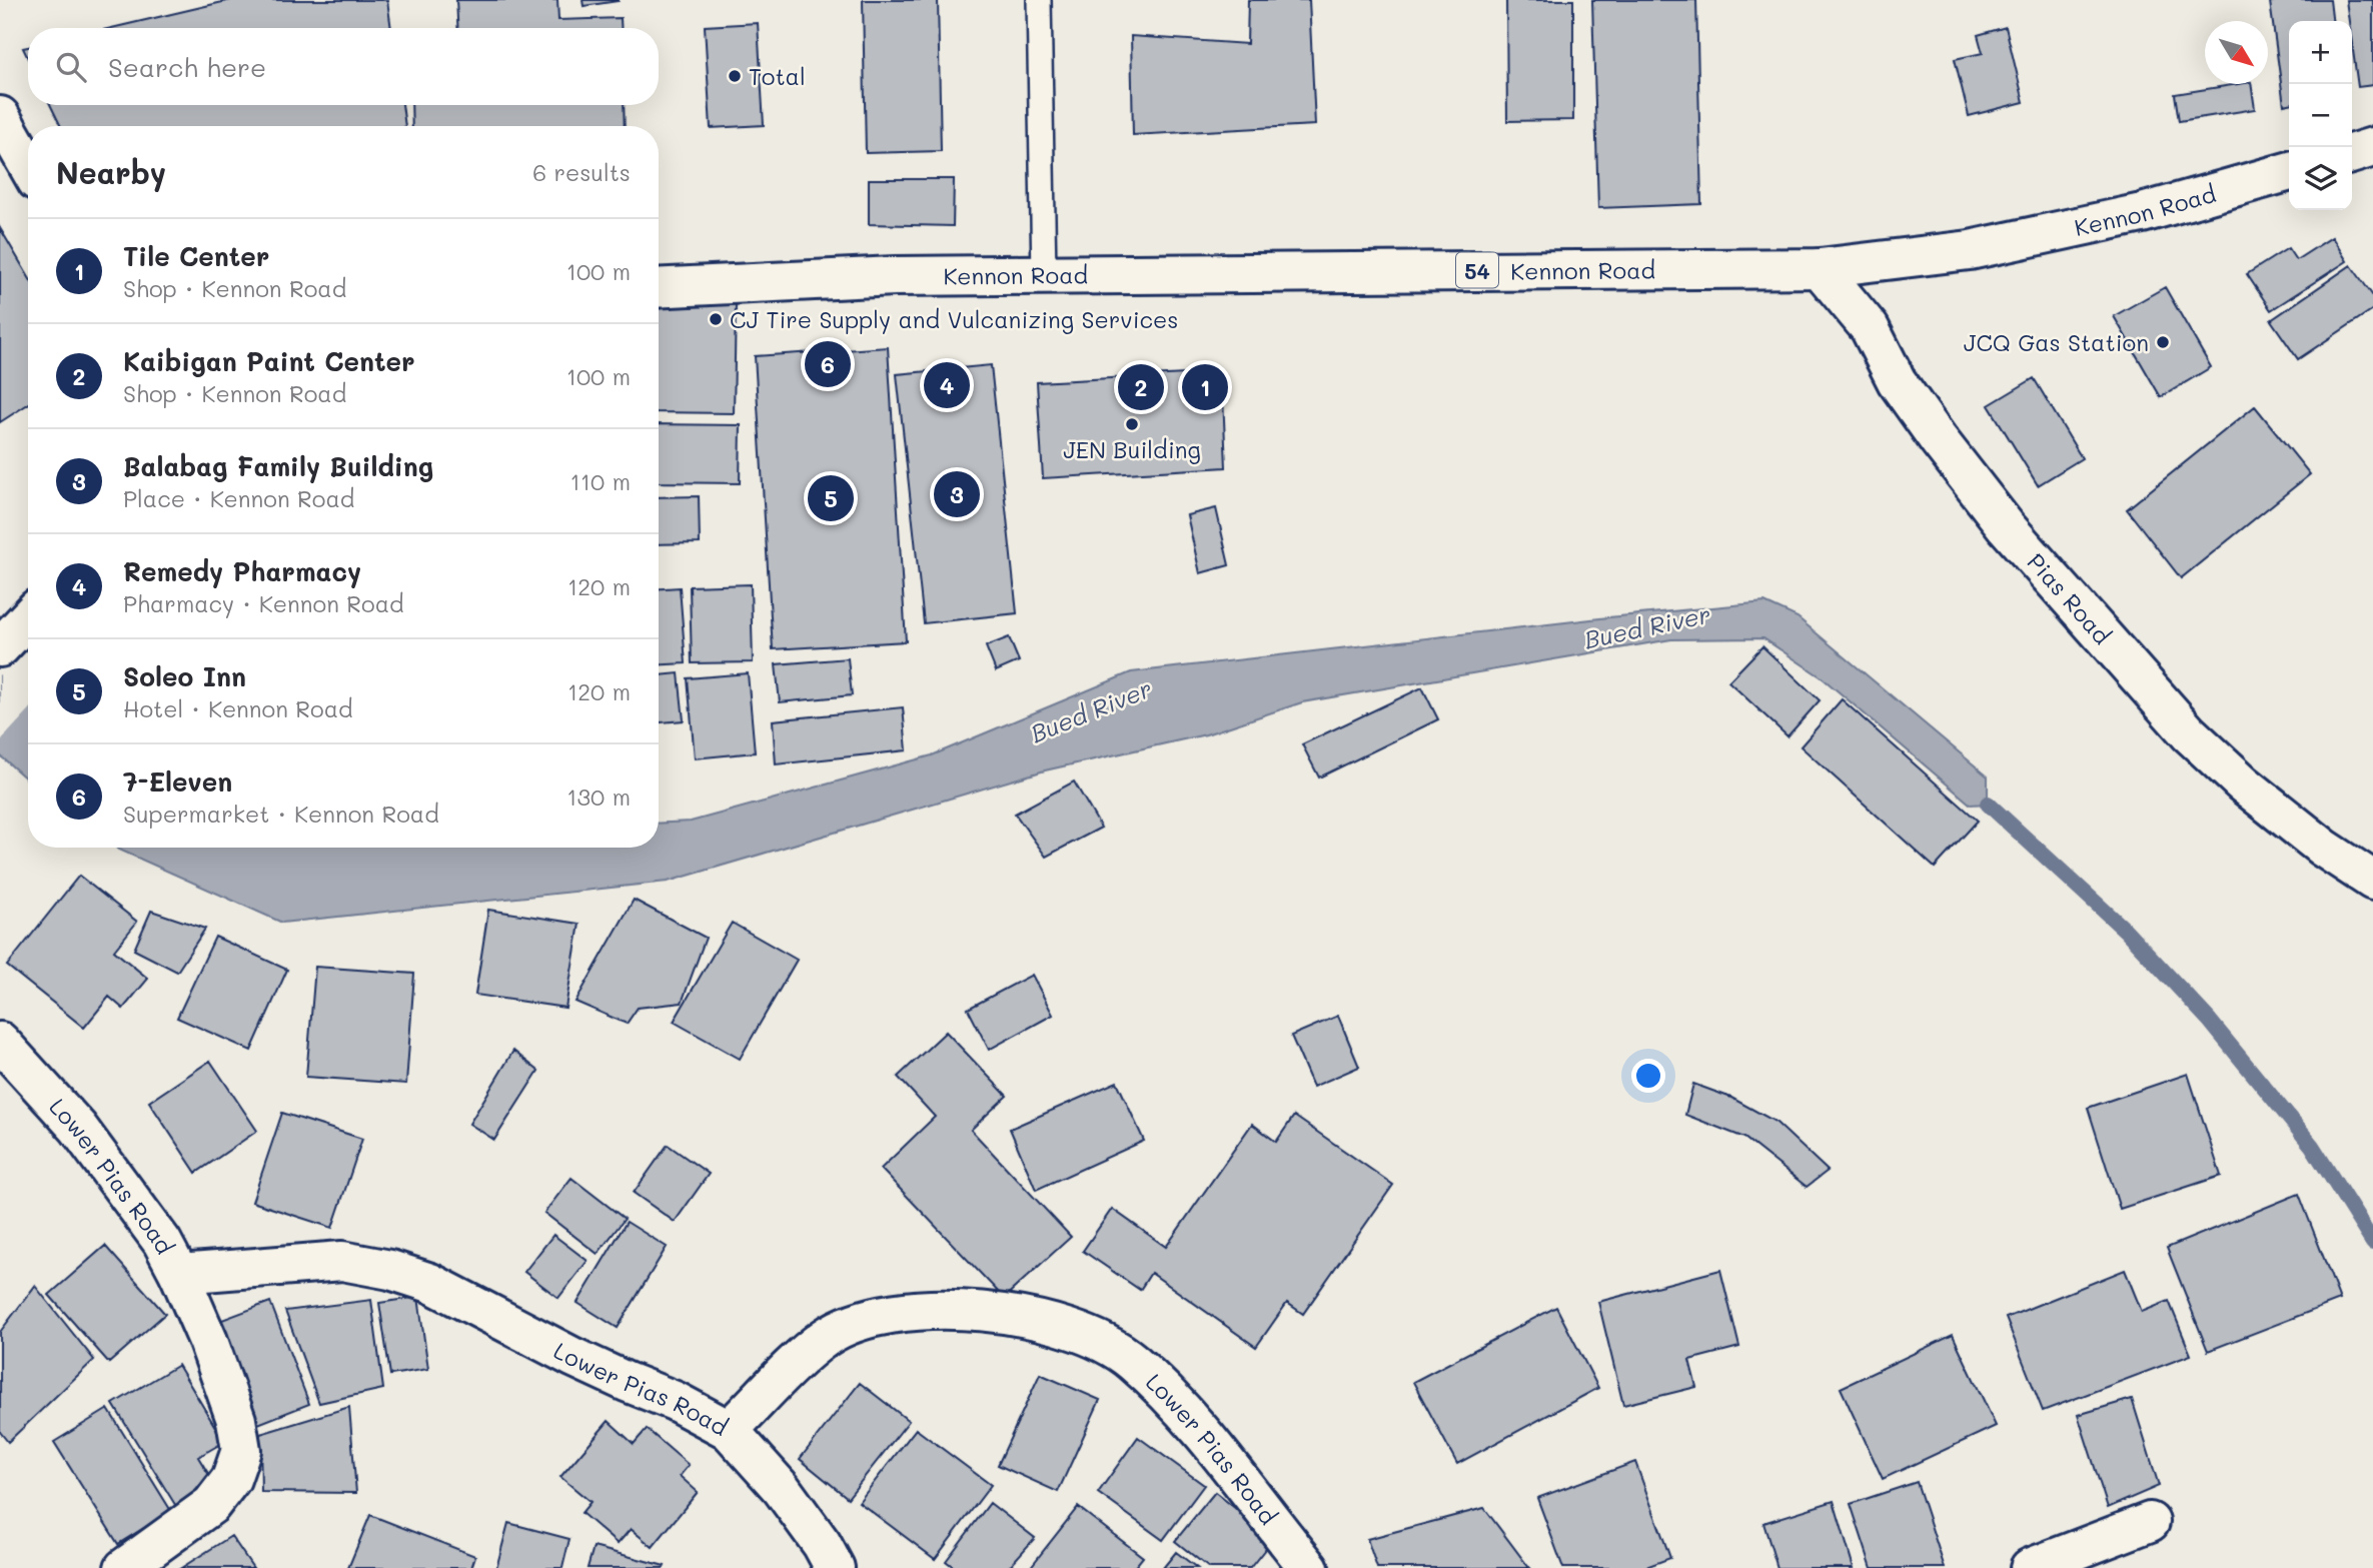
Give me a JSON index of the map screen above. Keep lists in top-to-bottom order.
{
  "streets": {
    "main road": [
      "Kennon Road",
      "54",
      "Pias Road",
      "Lower Pias Road"
    ]
  },
  "crossings": [
    ["Kennon Road", "Pias Road"]
  ],
  "water": ["Bued River"],
  "places": [
    "Total",
    "CJ Tire Supply and Vulcanizing Services",
    "JCQ Gas Station",
    "JEN Building"
  ],
  "north": "bottom right",
  "page": {
    "map_buttons": ["+", "−"],
    "search": "Search here",
    "heading": ["Nearby", "6 results"],
    "list": [
      {
        "mark": "1",
        "name": "Tile Center",
        "note": "Shop · Kennon Road",
        "value": "100 m"
      },
      {
        "mark": "2",
        "name": "Kaibigan Paint Center",
        "note": "Shop · Kennon Road",
        "value": "100 m"
      },
      {
        "mark": "3",
        "name": "Balabag Family Building",
        "note": "Place · Kennon Road",
        "value": "110 m"
      },
      {
        "mark": "4",
        "name": "Remedy Pharmacy",
        "note": "Pharmacy · Kennon Road",
        "value": "120 m"
      },
      {
        "mark": "5",
        "name": "Soleo Inn",
        "note": "Hotel · Kennon Road",
        "value": "120 m"
      },
      {
        "mark": "6",
        "name": "7-Eleven",
        "note": "Supermarket · Kennon Road",
        "value": "130 m"
      }
    ],
    "pins": [
      "6",
      "4",
      "1",
      "2",
      "3",
      "5"
    ]
  }
}
